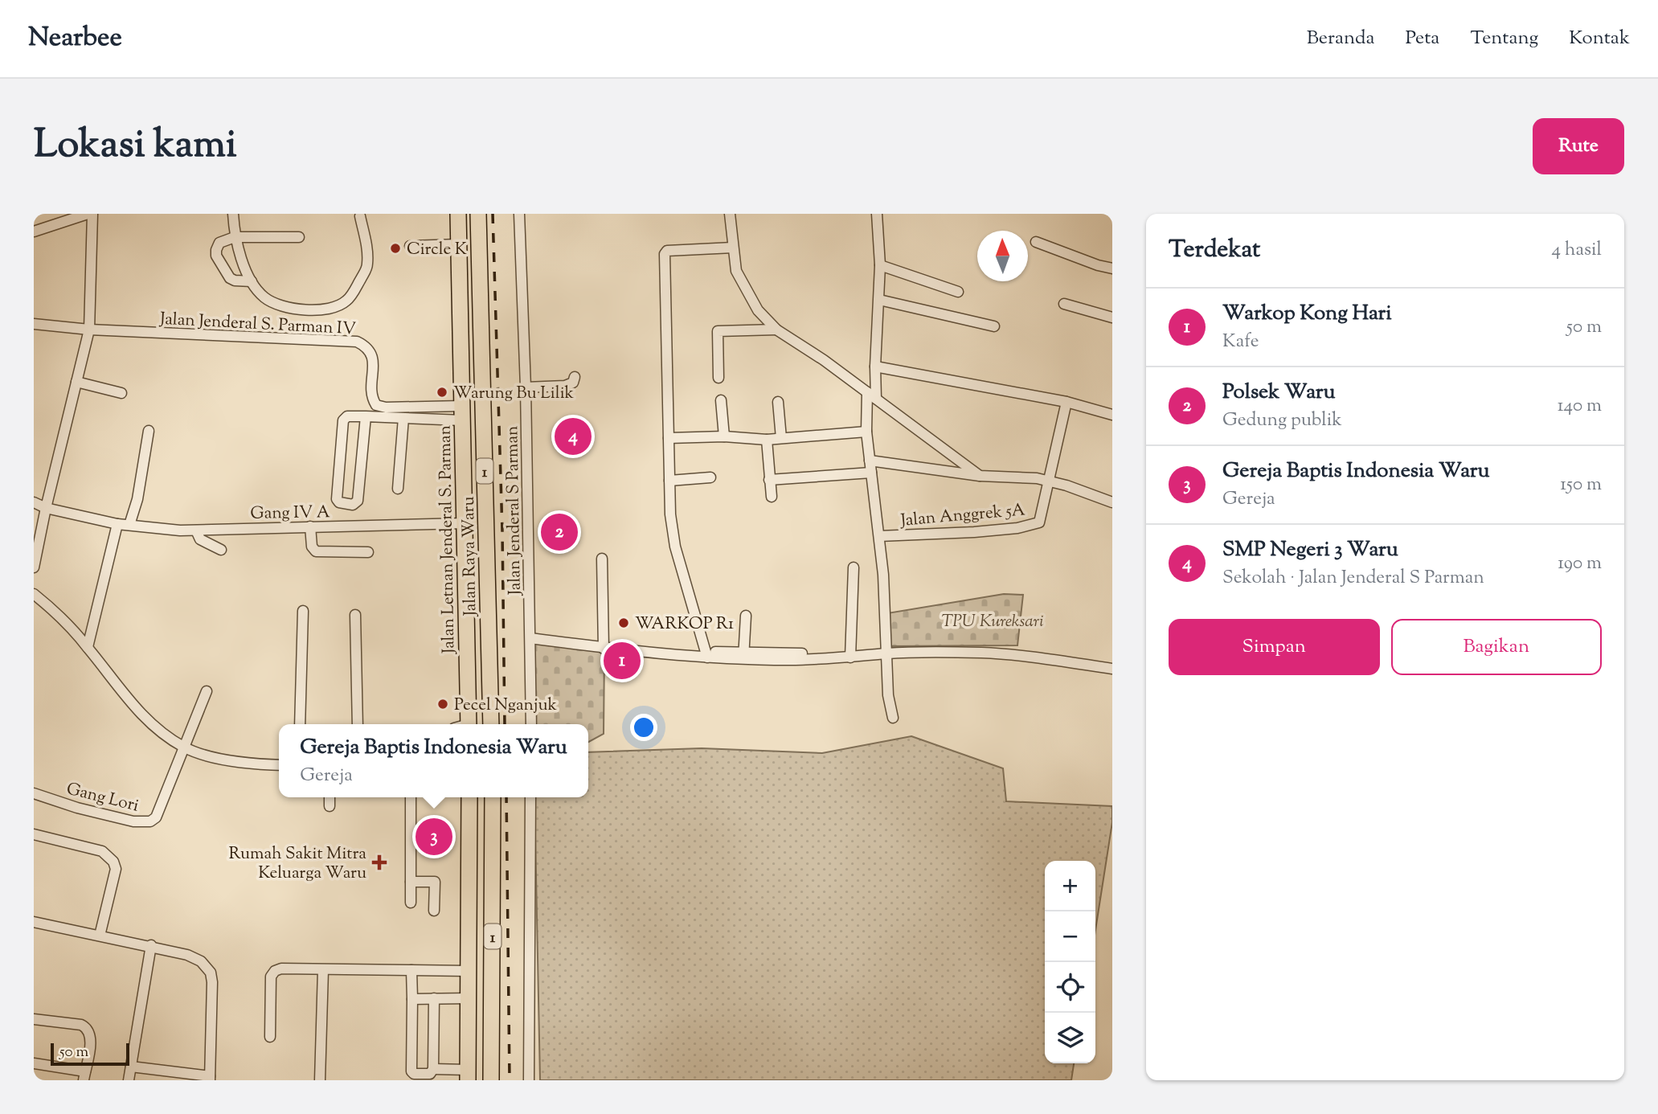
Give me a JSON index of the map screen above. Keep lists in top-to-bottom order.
{
  "streets": {
    "highway": ["1", "Jalan Letnan Jenderal S. Parman", "Jalan Raya Waru"],
    "street": [
      "Jalan Jenderal S. Parman IV",
      "Jalan Jenderal S Parman",
      "Gang IV A",
      "Jalan Anggrek 5A",
      "Gang Lori"
    ]
  },
  "crossings": [
    ["Jalan Jenderal S. Parman IV", "Jalan Letnan Jenderal S. Parman"],
    ["Gang IV A", "Jalan Letnan Jenderal S. Parman"]
  ],
  "parks": ["TPU Kureksari"],
  "places": {
    "other": [
      "Circle K",
      "Warung Bu Lilik",
      "WARKOP R1",
      "Pecel Nganjuk"
    ],
    "health": ["Rumah Sakit Mitra Keluarga Waru"]
  },
  "scale_bar": "50 m",
  "north": "top",
  "page": {
    "header": "Nearbee",
    "nav": [
      "Beranda",
      "Peta",
      "Tentang",
      "Kontak"
    ],
    "title": "Lokasi kami",
    "buttons": [
      "Rute",
      ["Simpan", "Bagikan"]
    ],
    "heading": ["Terdekat", "4 hasil"],
    "list": [
      {
        "mark": "1",
        "name": "Warkop Kong Hari",
        "note": "Kafe",
        "value": "50 m"
      },
      {
        "mark": "2",
        "name": "Polsek Waru",
        "note": "Gedung publik",
        "value": "140 m"
      },
      {
        "mark": "3",
        "name": "Gereja Baptis Indonesia Waru",
        "note": "Gereja",
        "value": "150 m"
      },
      {
        "mark": "4",
        "name": "SMP Negeri 3 Waru",
        "note": "Sekolah · Jalan Jenderal S Parman",
        "value": "190 m"
      }
    ],
    "pins": [
      "4",
      "2",
      "1",
      "3"
    ],
    "popup": ["Gereja Baptis Indonesia Waru", "Gereja"],
    "map_buttons": ["+", "−"],
    "scale": "50 m"
  }
}
